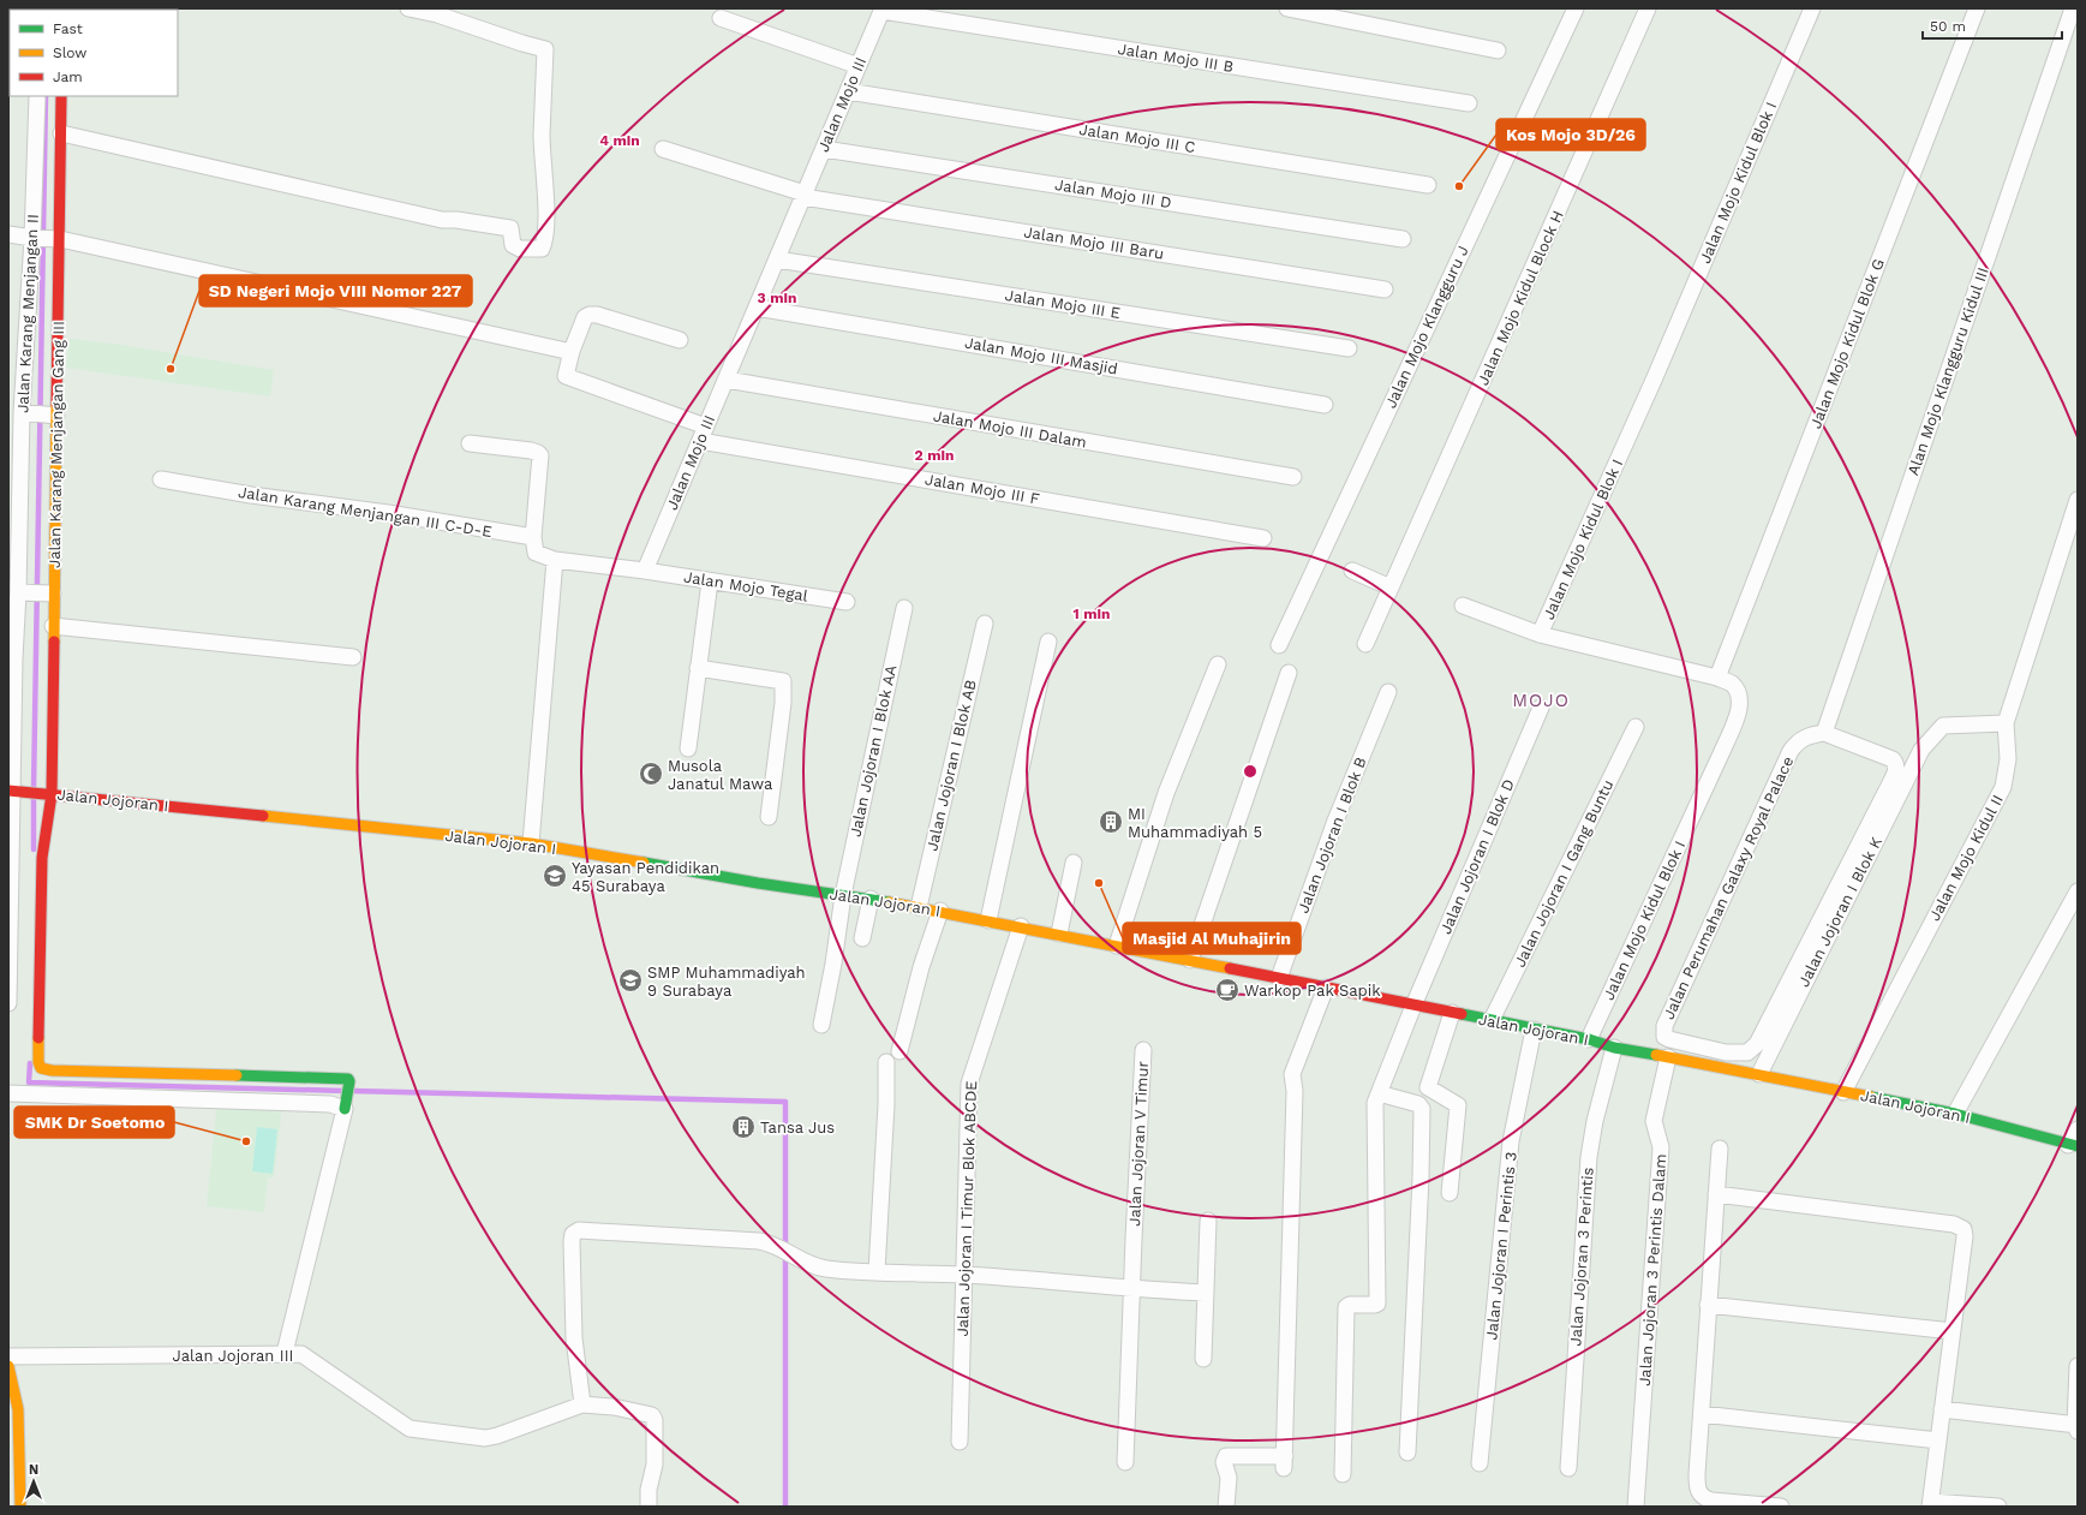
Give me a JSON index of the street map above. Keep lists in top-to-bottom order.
{
  "streets": {
    "street": [
      "Jalan Mojo III B",
      "Jalan Mojo III",
      "Jalan Mojo III C",
      "Jalan Mojo Kidul Blok I",
      "Jalan Mojo III D",
      "Jalan Mojo III Baru",
      "Jalan Mojo Kidul Block H",
      "Jalan Mojo III E",
      "Jalan Karang Menjangan II",
      "Jalan Mojo Klangguru J",
      "Jalan Mojo Kidul Blok G",
      "Jalan Mojo III Masjid",
      "Alan Mojo Klangguru Kidul III",
      "Jalan Mojo III Dalam",
      "Jalan Karang Menjangan Gang III",
      "Jalan Mojo III F",
      "Jalan Karang Menjangan III C-D-E",
      "Jalan Mojo Tegal",
      "Jalan Jojoran I Blok AA",
      "Jalan Jojoran I Blok AB",
      "Jalan Jojoran I",
      "Jalan Jojoran I Blok B",
      "Jalan Jojoran I Blok D",
      "Jalan Mojo Kidul II",
      "Jalan Jojoran I Gang Buntu",
      "Jalan Perumahan Galaxy Royal Palace",
      "Jalan Jojoran I Blok K",
      "Jalan Jojoran V Timur",
      "Jalan Jojoran I Timur Blok ABCDE",
      "Jalan Jojoran I Perintis 3",
      "Jalan Jojoran 3 Perintis",
      "Jalan Jojoran 3 Perintis Dalam",
      "Jalan Jojoran III"
    ]
  },
  "crossings": [
    ["Jalan Mojo III B", "Jalan Mojo III"],
    ["Jalan Mojo III", "Jalan Mojo III C"],
    ["Jalan Mojo III", "Jalan Mojo III D"],
    ["Jalan Mojo III", "Jalan Mojo III Baru"],
    ["Jalan Mojo III", "Jalan Mojo III E"],
    ["Jalan Mojo III", "Jalan Mojo III Masjid"],
    ["Jalan Mojo III", "Jalan Mojo III Dalam"],
    ["Jalan Mojo III", "Jalan Mojo III F"],
    ["Jalan Mojo III", "Jalan Mojo Tegal"],
    ["Jalan Mojo Kidul Blok I", "Jalan Mojo Kidul Blok G"],
    ["Jalan Mojo Kidul Blok I", "Jalan Jojoran I"],
    ["Jalan Karang Menjangan II", "Jalan Jojoran I"],
    ["Alan Mojo Klangguru Kidul III", "Jalan Perumahan Galaxy Royal Palace"],
    ["Jalan Karang Menjangan Gang III", "Jalan Jojoran I"],
    ["Jalan Jojoran I Blok AA", "Jalan Jojoran I"],
    ["Jalan Jojoran I Blok AB", "Jalan Jojoran I"],
    ["Jalan Jojoran I", "Jalan Jojoran I Blok B"],
    ["Jalan Jojoran I", "Jalan Jojoran I Blok D"],
    ["Jalan Jojoran I", "Jalan Mojo Kidul II"],
    ["Jalan Jojoran I", "Jalan Jojoran I Gang Buntu"],
    ["Jalan Jojoran I", "Jalan Jojoran I Blok K"],
    ["Jalan Jojoran I", "Jalan Jojoran I Timur Blok ABCDE"],
    ["Jalan Jojoran I", "Jalan Jojoran I Perintis 3"],
    ["Jalan Jojoran I", "Jalan Jojoran 3 Perintis"],
    ["Jalan Jojoran I", "Jalan Jojoran 3 Perintis Dalam"],
    ["Jalan Mojo Kidul II", "Jalan Jojoran I Blok K"]
  ],
  "districts": ["MOJO"],
  "places": {
    "other": [
      "Kos Mojo 3D/26",
      "SD Negeri Mojo VIII Nomor 227",
      "Masjid Al Muhajirin",
      "SMK Dr Soetomo"
    ],
    "mosque": ["Musola Janatul Mawa"],
    "building": ["MI Muhammadiyah 5", "Tansa Jus"],
    "school or university": ["Yayasan Pendidikan 45 Surabaya", "SMP Muhammadiyah 9 Surabaya"],
    "cafe": ["Warkop Pak Sapik"]
  },
  "legend": ["Fast", "Slow", "Jam"],
  "scale_bar": "50 m",
  "north": "top",
  "rings": [
    "4 min",
    "3 min",
    "2 min",
    "1 min"
  ]
}
